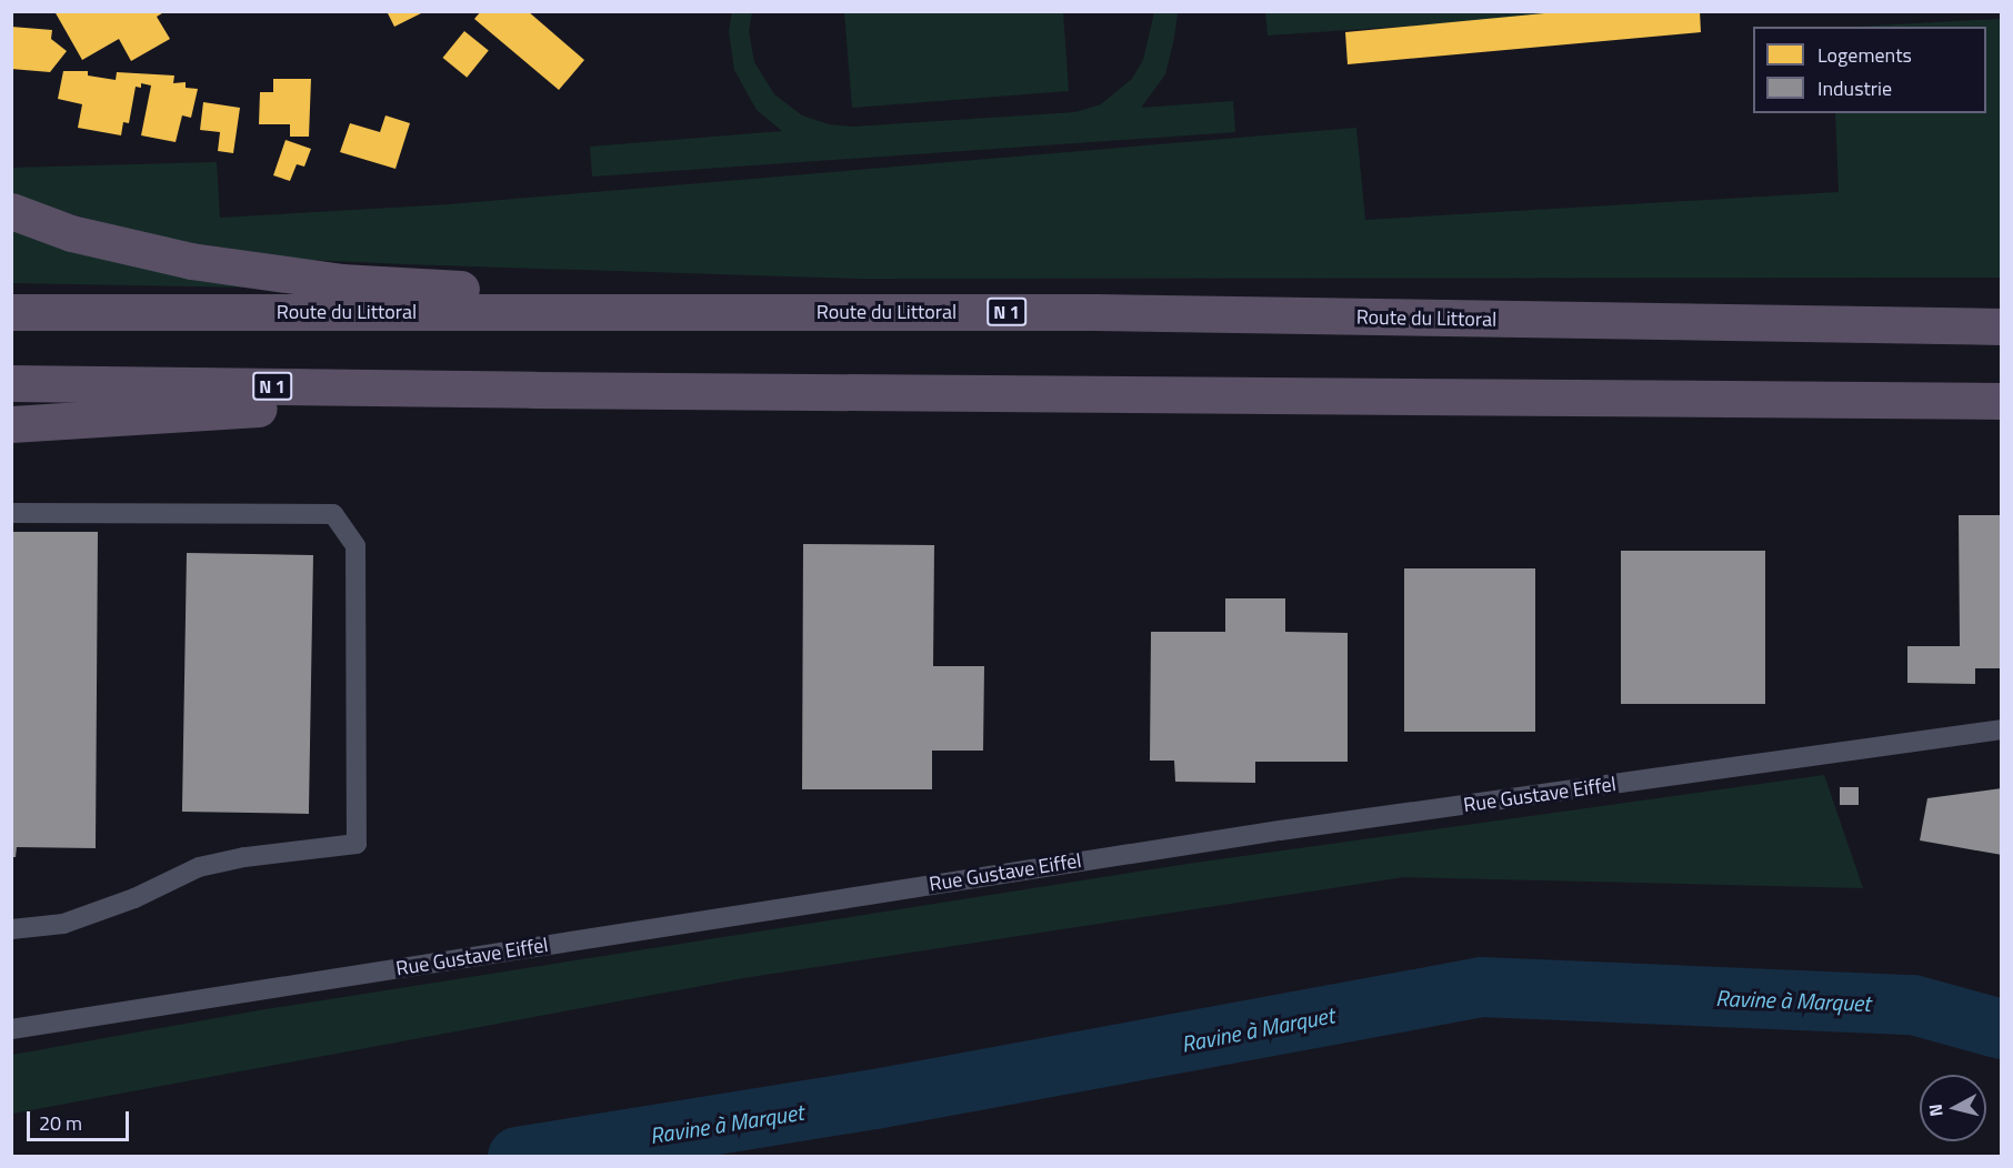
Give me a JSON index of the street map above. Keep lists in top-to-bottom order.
{
  "streets": {
    "highway": ["Route du Littoral", "N 1"],
    "lane": ["Rue Gustave Eiffel"]
  },
  "water": ["Ravine à Marquet"],
  "legend": ["Logements", "Industrie"],
  "scale_bar": "20 m",
  "north": "left"
}
